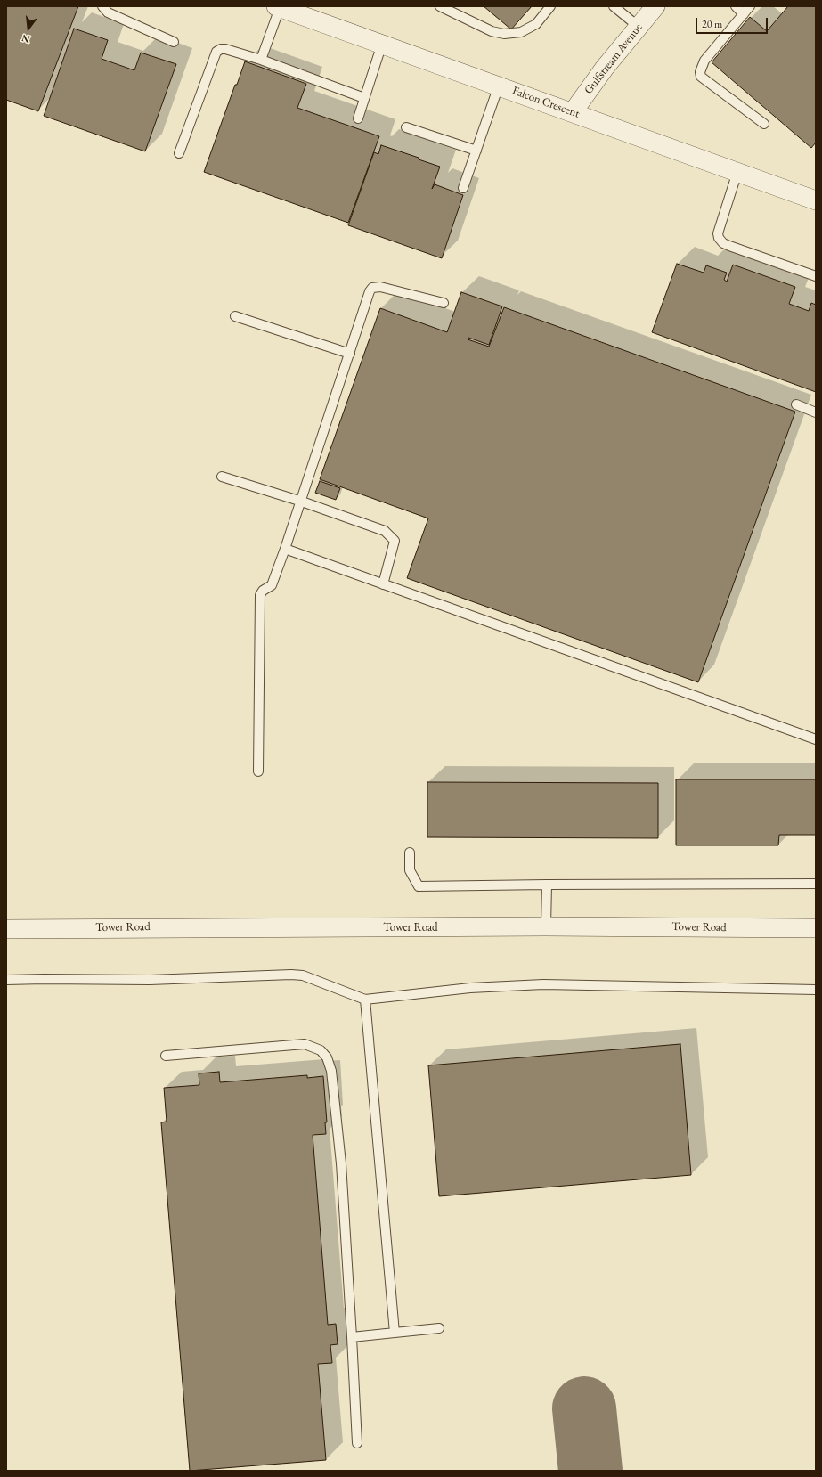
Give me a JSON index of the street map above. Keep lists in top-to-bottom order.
{
  "streets": {
    "street": ["Gulfstream Avenue", "Falcon Crescent", "Tower Road"]
  },
  "crossings": [
    ["Gulfstream Avenue", "Falcon Crescent"]
  ],
  "scale_bar": "20 m",
  "north": "bottom"
}
